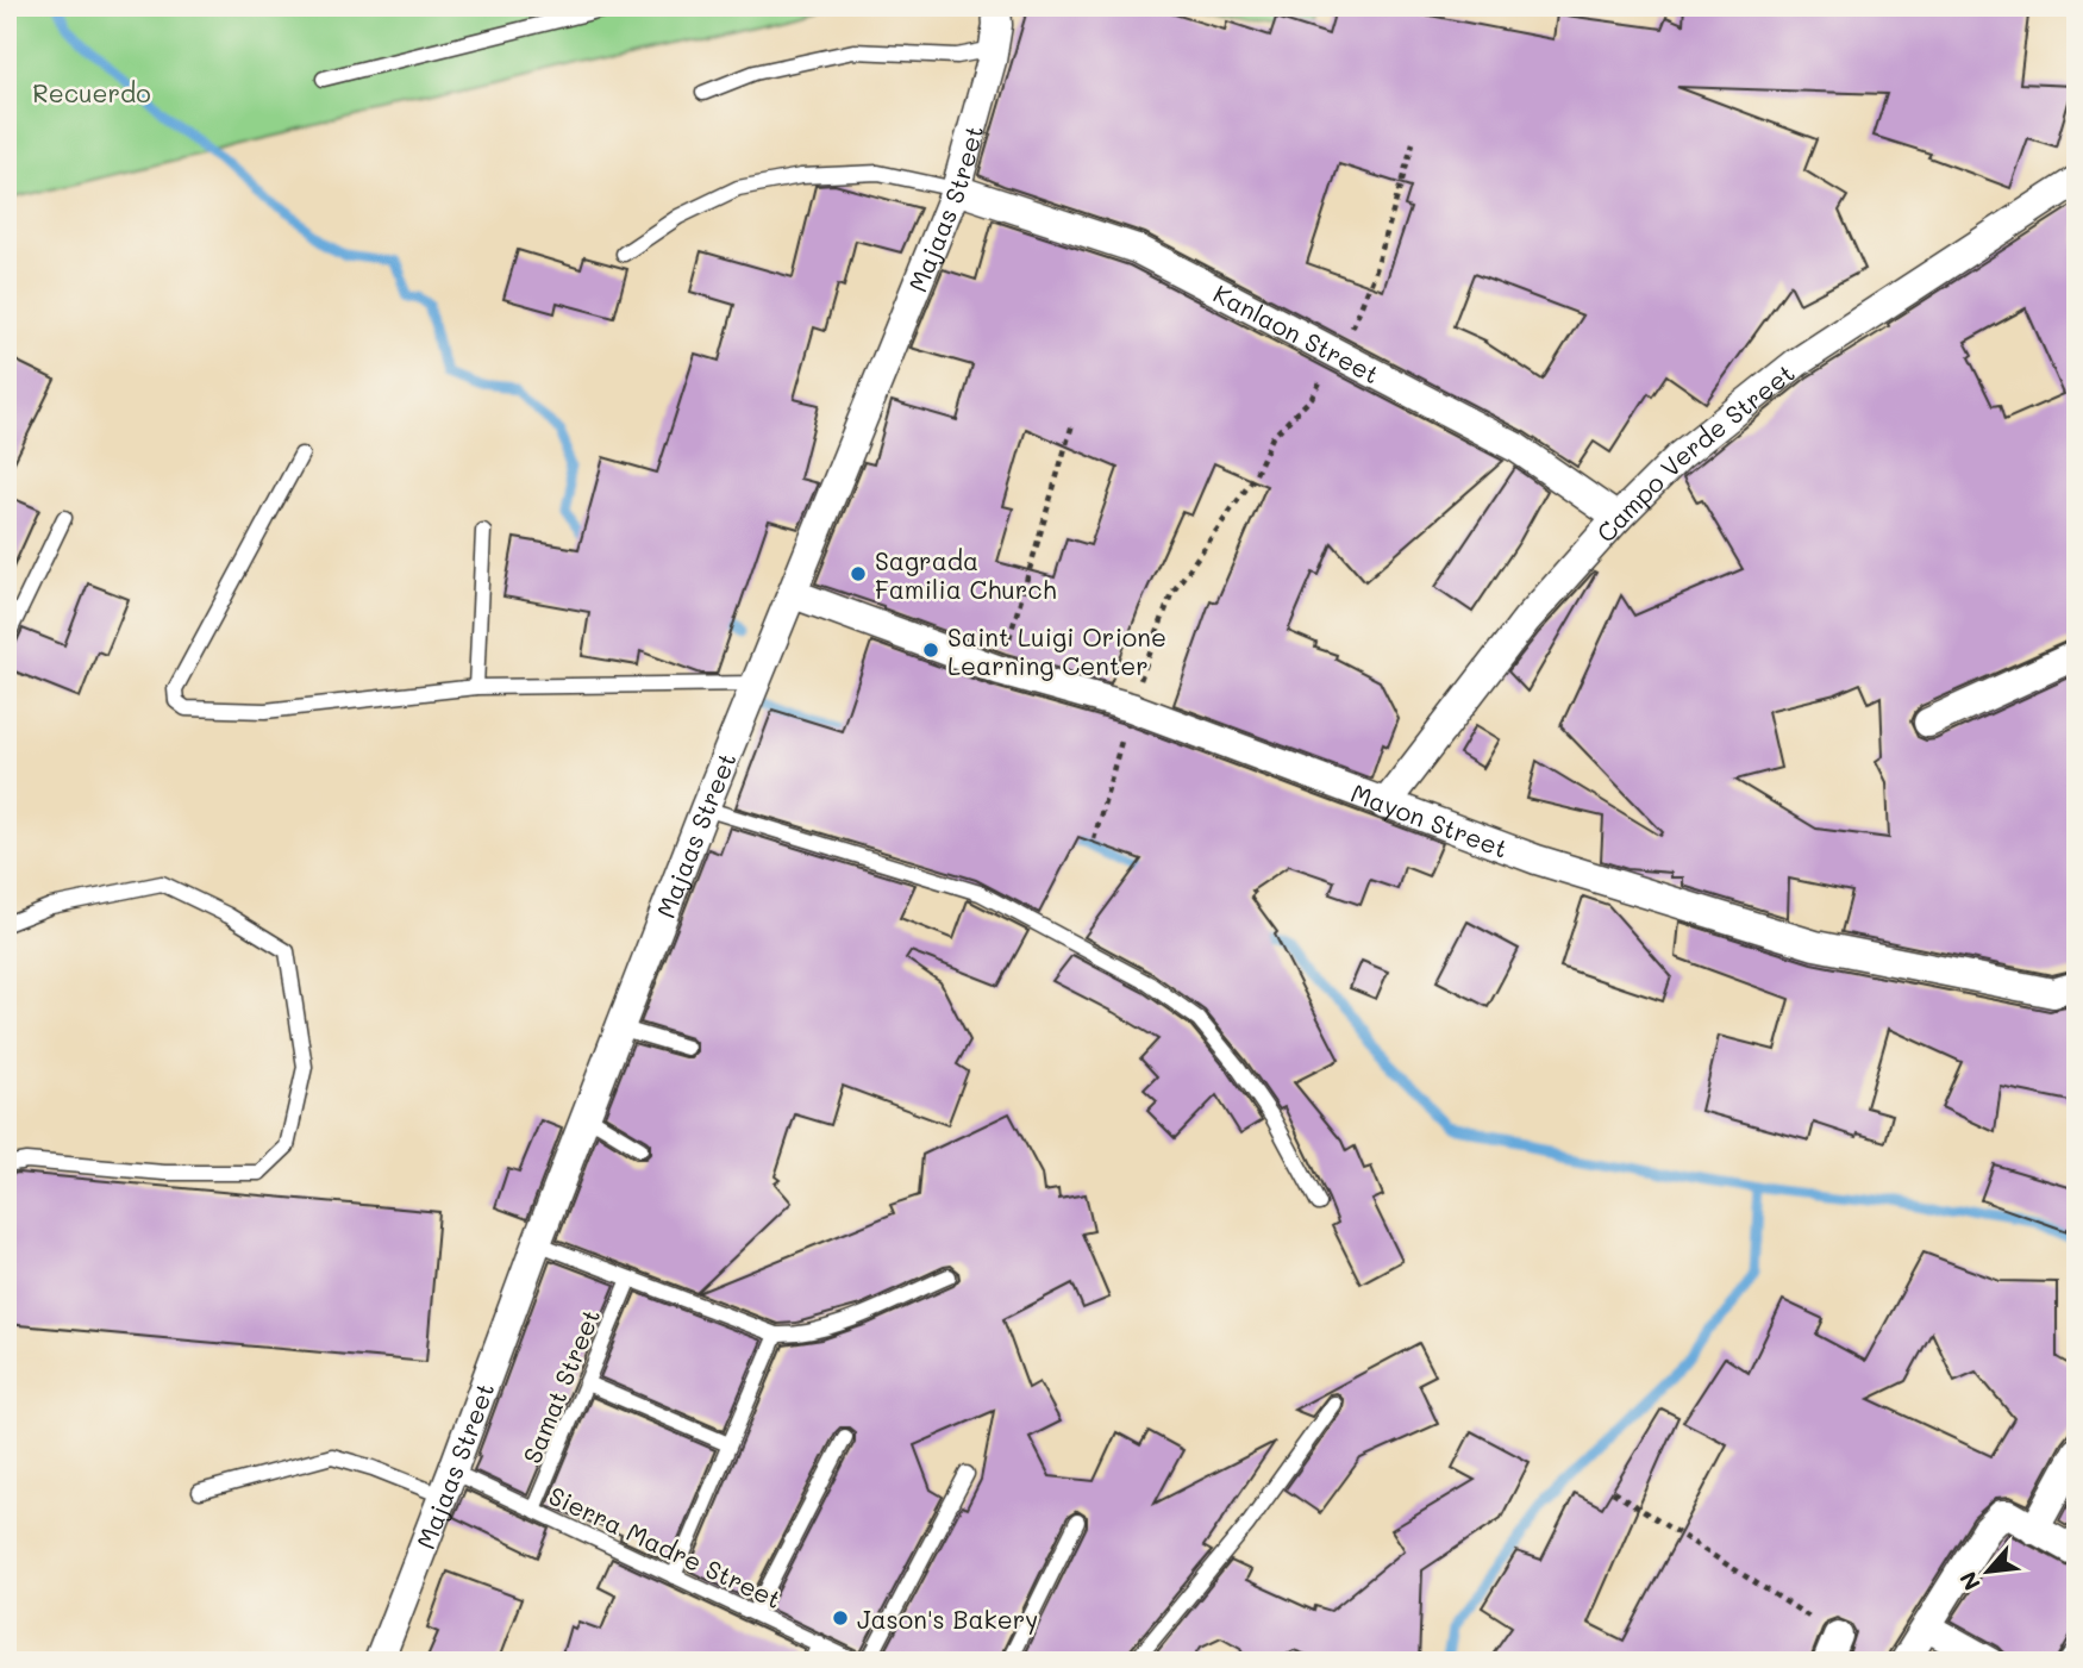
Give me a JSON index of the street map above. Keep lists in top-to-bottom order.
{
  "streets": {
    "street": [
      "Majaas Street",
      "Kanlaon Street",
      "Campo Verde Street",
      "Mayon Street"
    ],
    "lane": ["Samat Street", "Sierra Madre Street"]
  },
  "crossings": [
    ["Majaas Street", "Kanlaon Street"],
    ["Majaas Street", "Mayon Street"],
    ["Majaas Street", "Sierra Madre Street"],
    ["Kanlaon Street", "Campo Verde Street"],
    ["Campo Verde Street", "Mayon Street"],
    ["Samat Street", "Sierra Madre Street"]
  ],
  "parks": ["Recuerdo"],
  "places": ["Sagrada Familia Church", "Saint Luigi Orione Learning Center", "Jason's Bakery"],
  "north": "bottom left"
}
